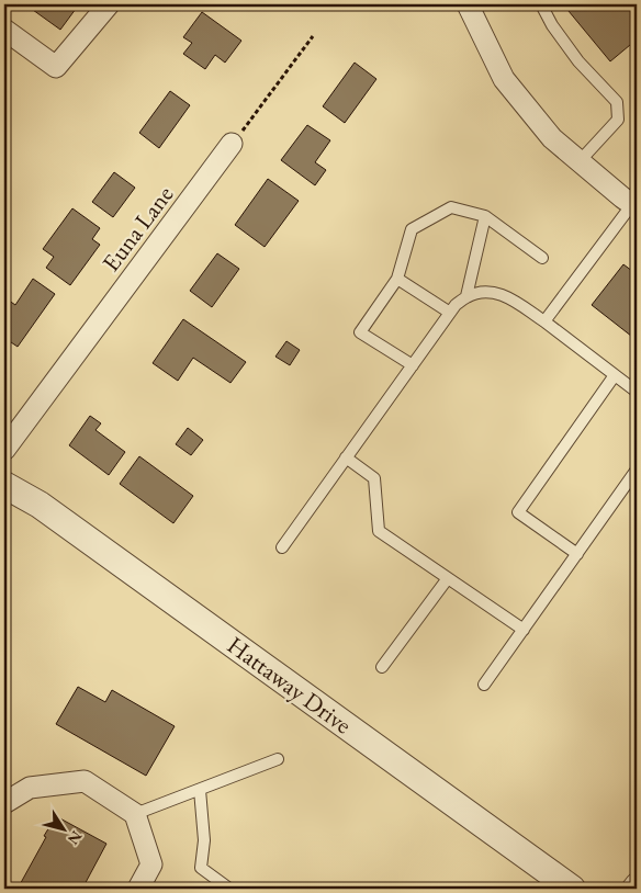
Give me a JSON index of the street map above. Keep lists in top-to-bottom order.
{
  "streets": {
    "street": ["Euna Lane", "Hattaway Drive"]
  },
  "north": "bottom right"
}
